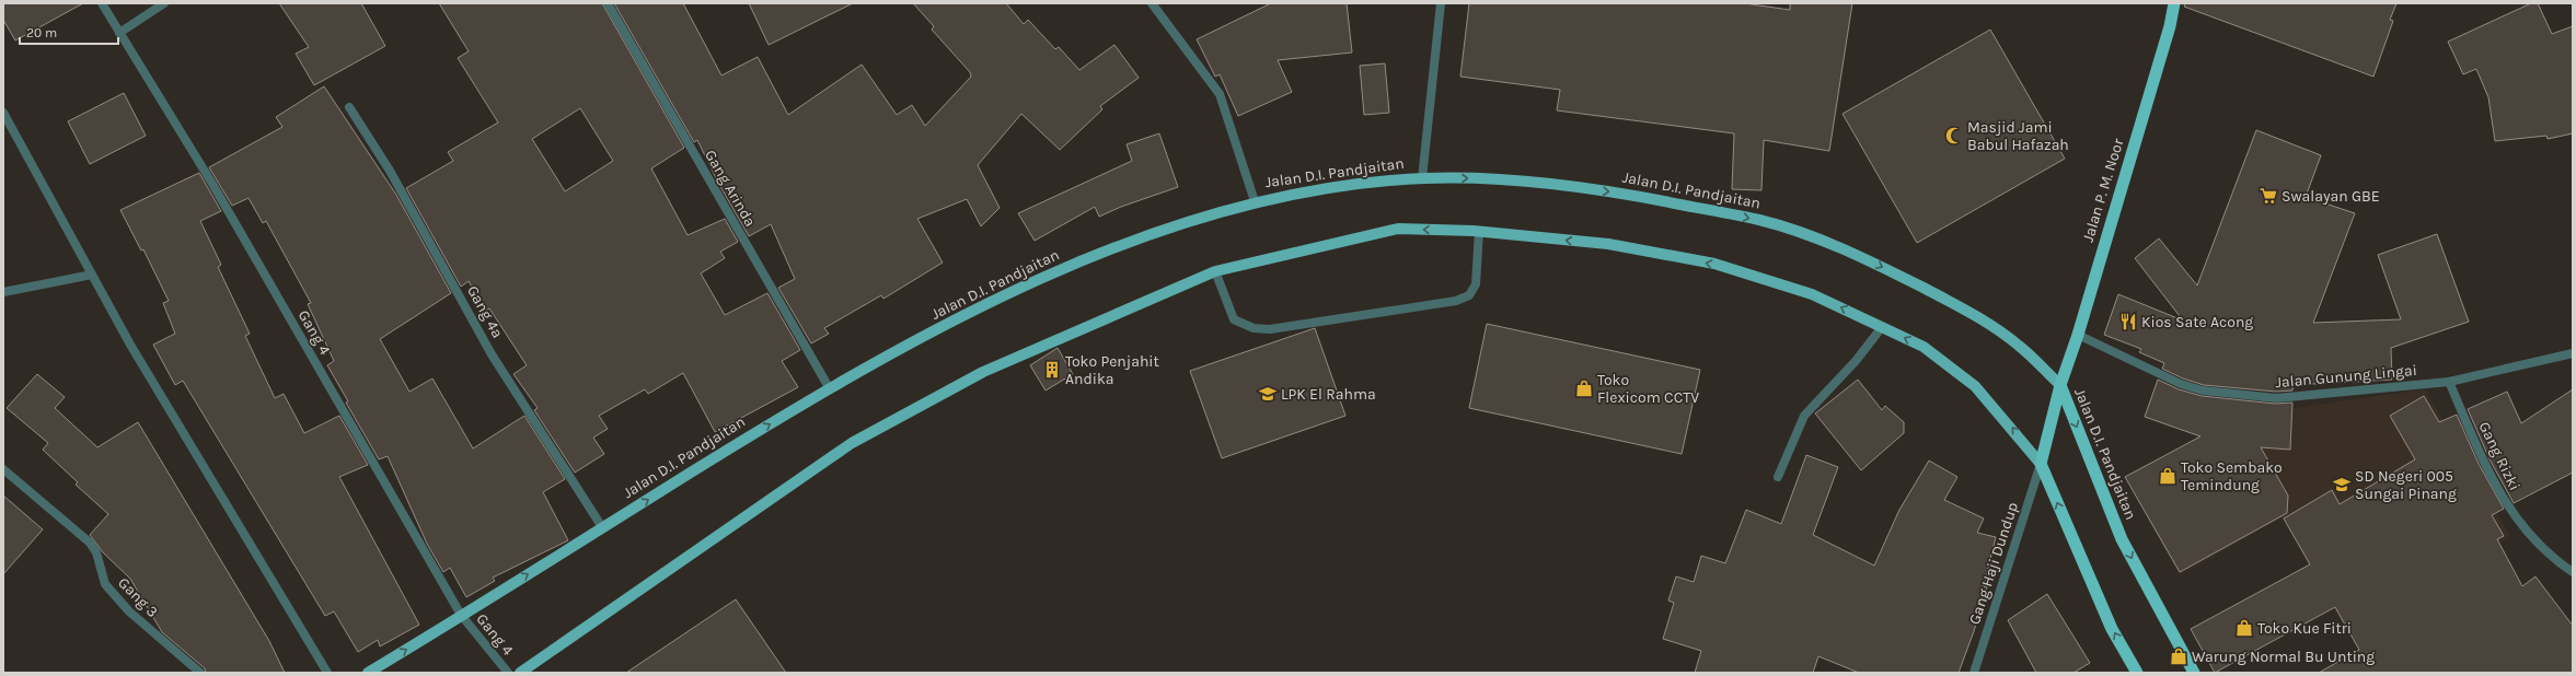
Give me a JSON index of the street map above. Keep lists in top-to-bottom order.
{
  "streets": {
    "highway": ["Jalan D.I. Pandjaitan", "Jalan P. M. Noor"],
    "street": [
      "Gang Arinda",
      "Gang 4a",
      "Gang 4",
      "Jalan Gunung Lingai",
      "Gang Rizki",
      "Gang Haji Dundup",
      "Gang 3"
    ]
  },
  "crossings": [
    ["Jalan D.I. Pandjaitan", "Gang Arinda"],
    ["Jalan D.I. Pandjaitan", "Jalan P. M. Noor"],
    ["Jalan D.I. Pandjaitan", "Gang 4a"],
    ["Jalan D.I. Pandjaitan", "Gang 4"],
    ["Jalan P. M. Noor", "Jalan Gunung Lingai"],
    ["Jalan P. M. Noor", "Gang Haji Dundup"],
    ["Jalan Gunung Lingai", "Gang Rizki"]
  ],
  "places": {
    "mosque": ["Masjid Jami Babul Hafazah"],
    "supermarket": ["Swalayan GBE"],
    "restaurant": ["Kios Sate Acong"],
    "building": ["Toko Penjahit Andika"],
    "shop": [
      "Toko Flexicom CCTV",
      "Toko Sembako Temindung",
      "Toko Kue Fitri",
      "Warung Normal Bu Unting"
    ],
    "school or university": ["LPK El Rahma", "SD Negeri 005 Sungai Pinang"]
  },
  "scale_bar": "20 m"
}
